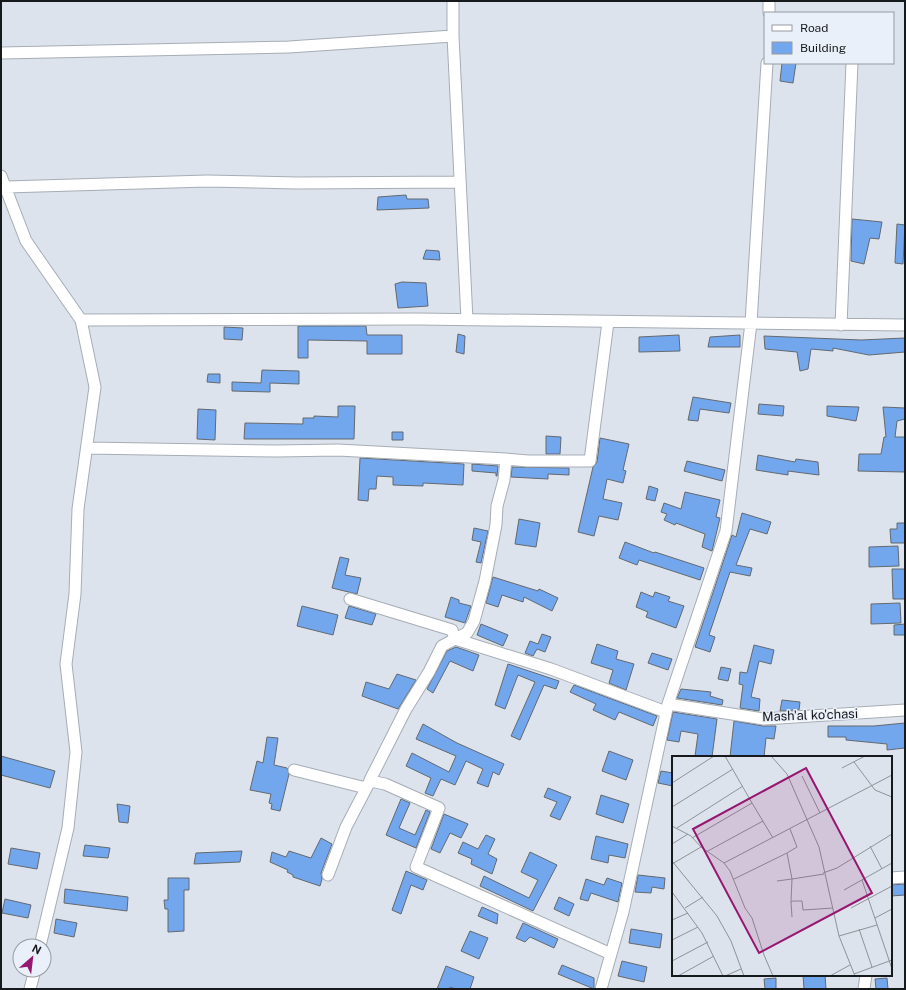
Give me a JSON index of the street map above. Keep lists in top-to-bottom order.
{
  "streets": {
    "street": ["Mash'al ko'chasi"]
  },
  "legend": ["Road", "Building"],
  "north": "top right"
}
